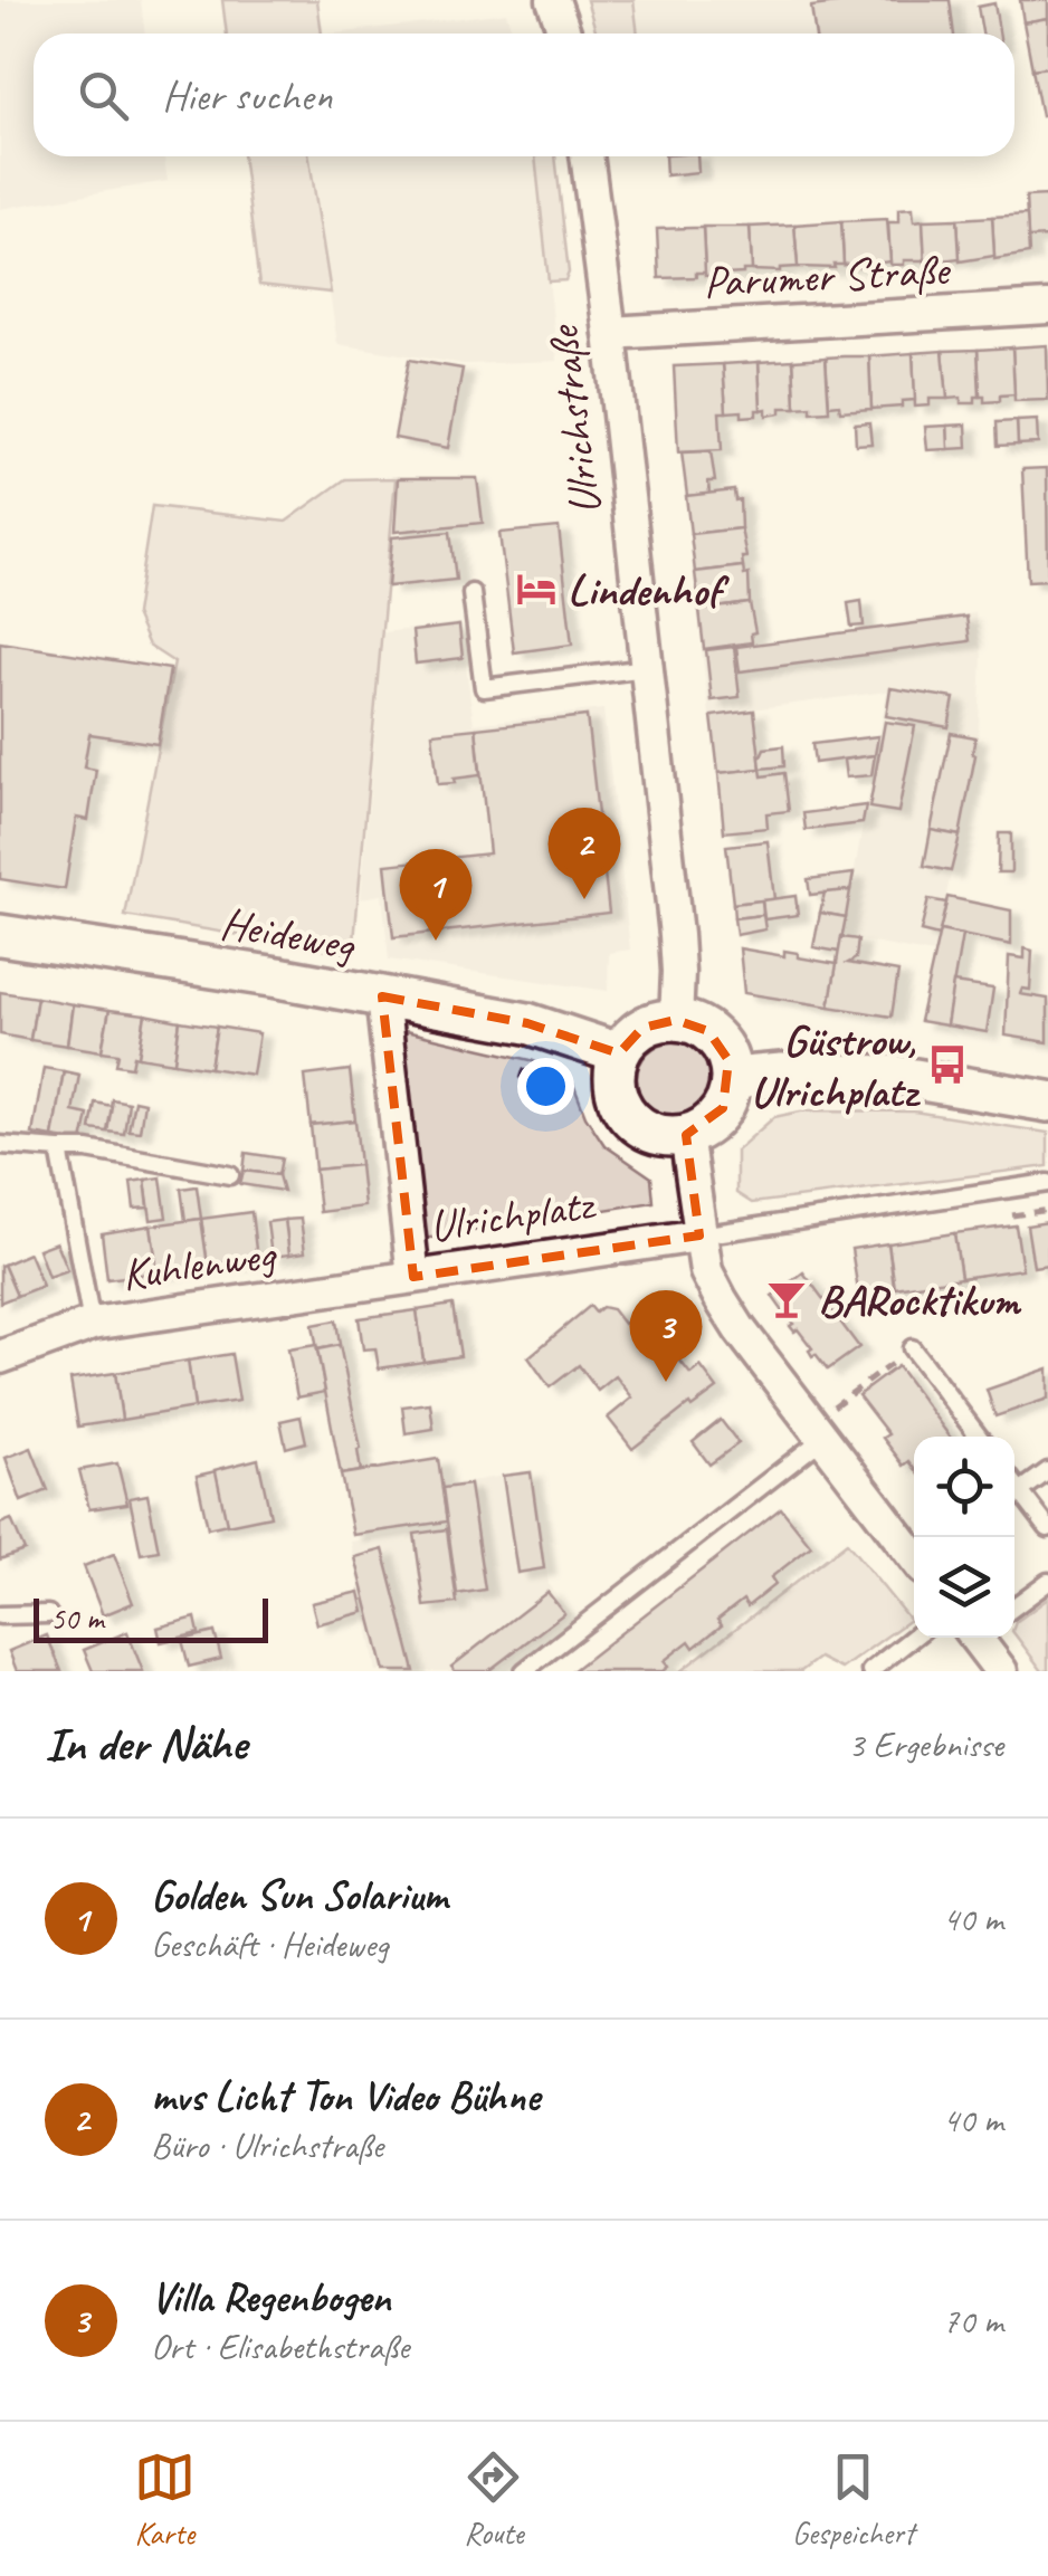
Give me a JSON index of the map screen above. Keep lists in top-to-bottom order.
{
  "streets": {
    "street": [
      "Parumer Straße",
      "Ulrichstraße",
      "Heideweg",
      "Ulrichplatz",
      "Kuhlenweg"
    ]
  },
  "crossings": [
    ["Parumer Straße", "Ulrichstraße"],
    ["Ulrichstraße", "Heideweg"],
    ["Heideweg", "Ulrichplatz"],
    ["Ulrichplatz", "Kuhlenweg"]
  ],
  "places": {
    "hotel": ["Lindenhof"],
    "bus stop": ["Güstrow, Ulrichplatz"],
    "bar": ["BARocktikum"]
  },
  "scale_bar": "50 m",
  "page": {
    "search": "Hier suchen",
    "pins": ["2", "1", "3"],
    "scale": "50 m",
    "heading": ["In der Nähe", "3 Ergebnisse"],
    "list": [
      {
        "mark": "1",
        "name": "Golden Sun Solarium",
        "note": "Geschäft · Heideweg",
        "value": "40 m"
      },
      {
        "mark": "2",
        "name": "mvs Licht Ton Video Bühne",
        "note": "Büro · Ulrichstraße",
        "value": "40 m"
      },
      {
        "mark": "3",
        "name": "Villa Regenbogen",
        "note": "Ort · Elisabethstraße",
        "value": "70 m"
      }
    ],
    "nav": ["Karte", "Route", "Gespeichert"]
  }
}
